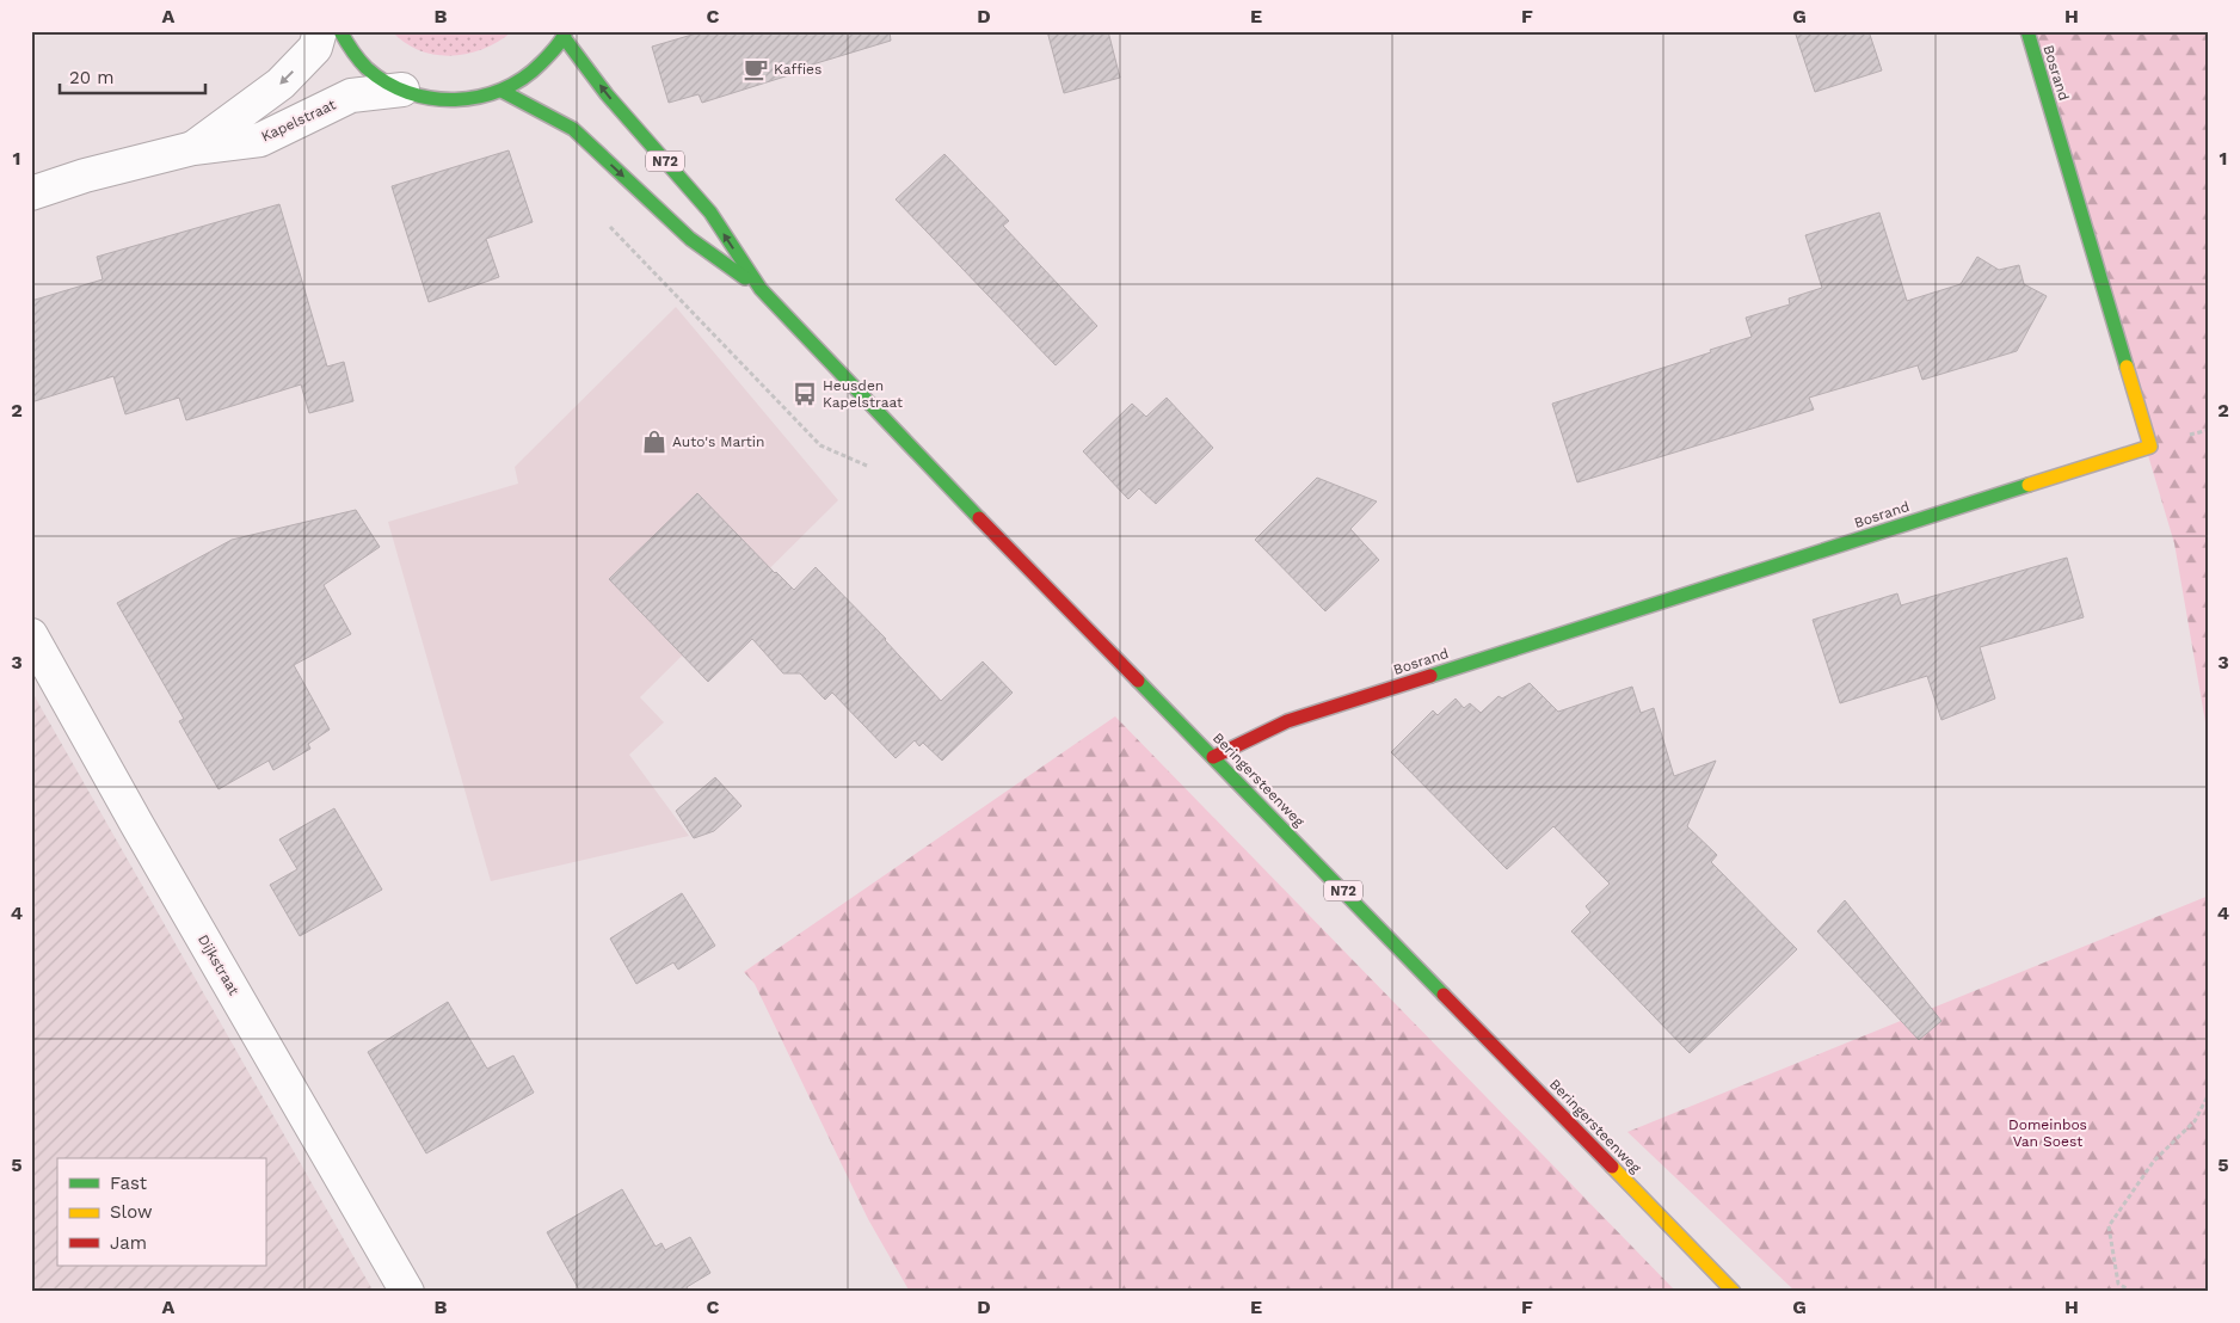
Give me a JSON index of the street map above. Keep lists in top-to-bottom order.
{
  "streets": {
    "main road": ["Bosrand", "N72", "Beringersteenweg"],
    "street": ["Kapelstraat", "Dijkstraat"]
  },
  "crossings": [
    ["Bosrand", "Beringersteenweg"],
    ["Kapelstraat", "Beringersteenweg"]
  ],
  "parks": ["Domeinbos Van Soest"],
  "places": {
    "cafe": ["Kaffies"],
    "bus stop": ["Heusden Kapelstraat"],
    "shop": ["Auto's Martin"]
  },
  "legend": ["Fast", "Slow", "Jam"],
  "scale_bar": "20 m",
  "grid": {
    "columns": [
      "A",
      "B",
      "C",
      "D",
      "E",
      "F",
      "G",
      "H"
    ],
    "rows": [
      "1",
      "2",
      "3",
      "4",
      "5"
    ]
  }
}
